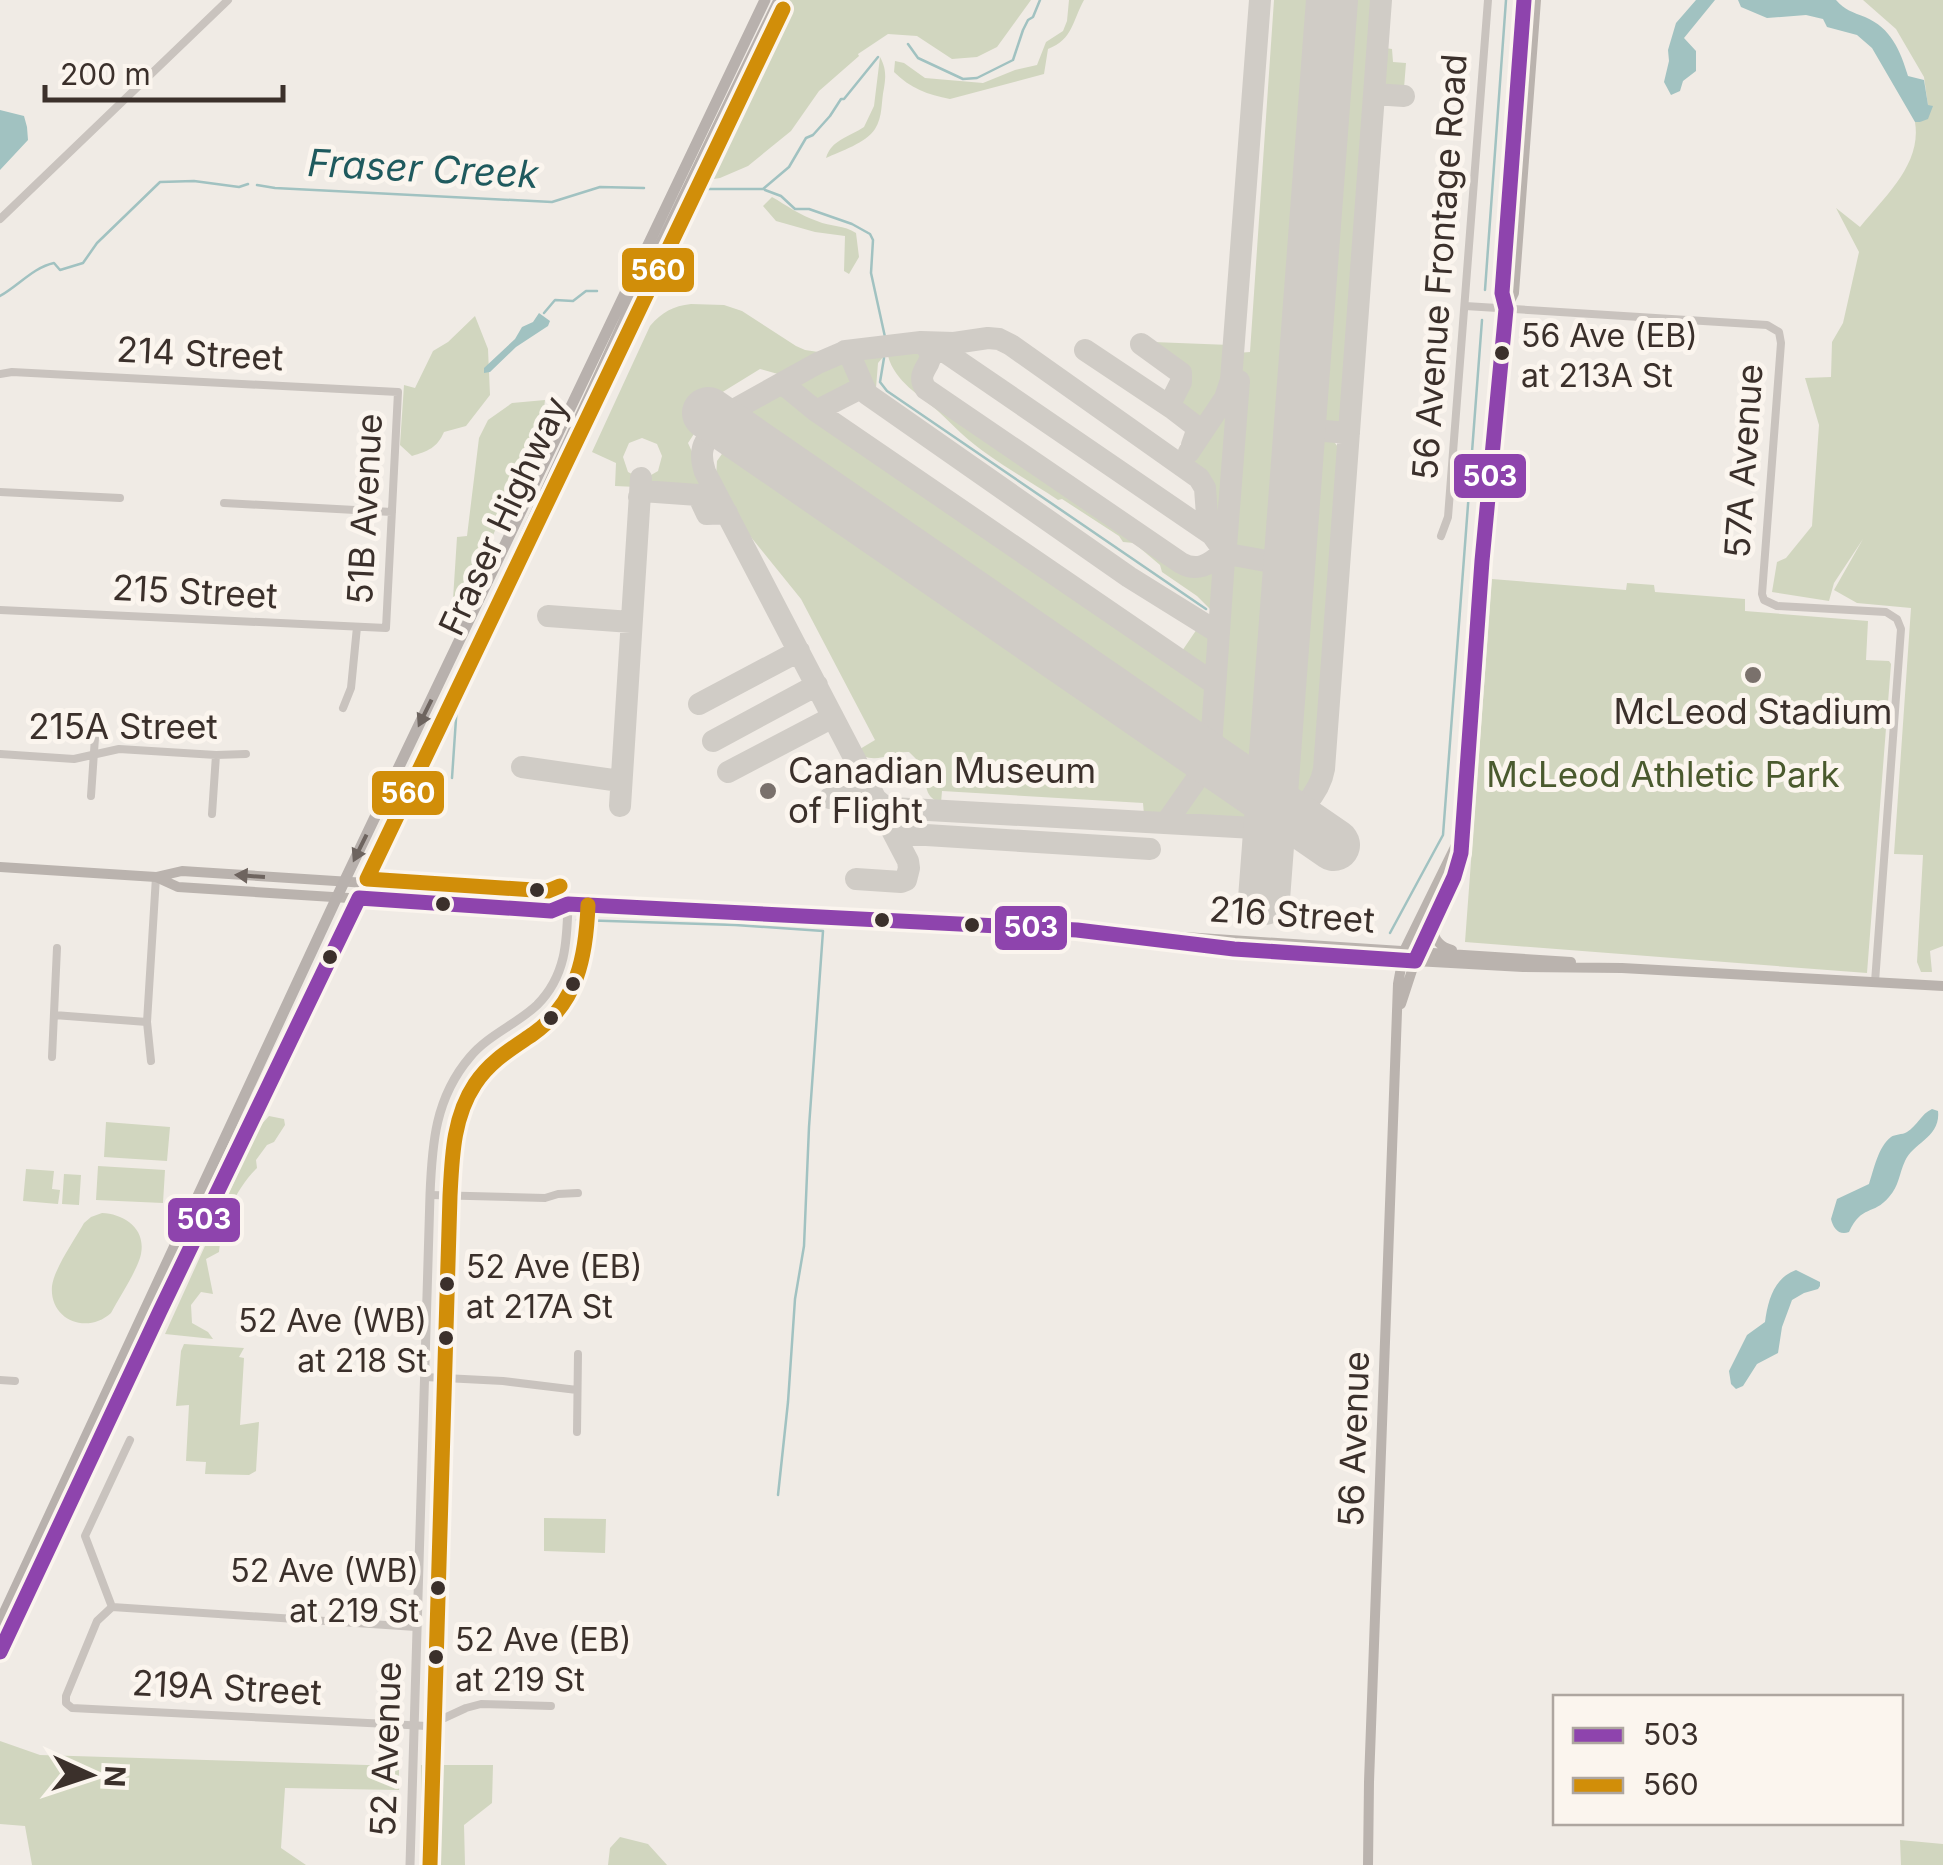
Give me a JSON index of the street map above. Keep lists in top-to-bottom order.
{
  "streets": {
    "main road": ["Fraser Highway", "216 Street", "56 Avenue"],
    "street": [
      "56 Avenue Frontage Road",
      "214 Street",
      "57A Avenue",
      "51B Avenue",
      "215 Street",
      "215A Street",
      "219A Street",
      "52 Avenue"
    ]
  },
  "crossings": [
    ["214 Street", "51B Avenue"],
    ["57A Avenue", "216 Street"],
    ["57A Avenue", "56 Avenue"],
    ["51B Avenue", "215 Street"],
    ["Fraser Highway", "216 Street"],
    ["216 Street", "56 Avenue"],
    ["216 Street", "52 Avenue"],
    ["219A Street", "52 Avenue"]
  ],
  "water": ["Fraser Creek"],
  "parks": ["McLeod Athletic Park"],
  "places": [
    "56 Ave (EB) at 213A St",
    "McLeod Stadium",
    "Canadian Museum of Flight",
    "52 Ave (EB) at 217A St",
    "52 Ave (WB) at 218 St",
    "52 Ave (WB) at 219 St",
    "52 Ave (EB) at 219 St"
  ],
  "lines": ["transit line 503", "transit line 560"],
  "legend": ["503", "560"],
  "scale_bar": "200 m",
  "north": "right"
}
